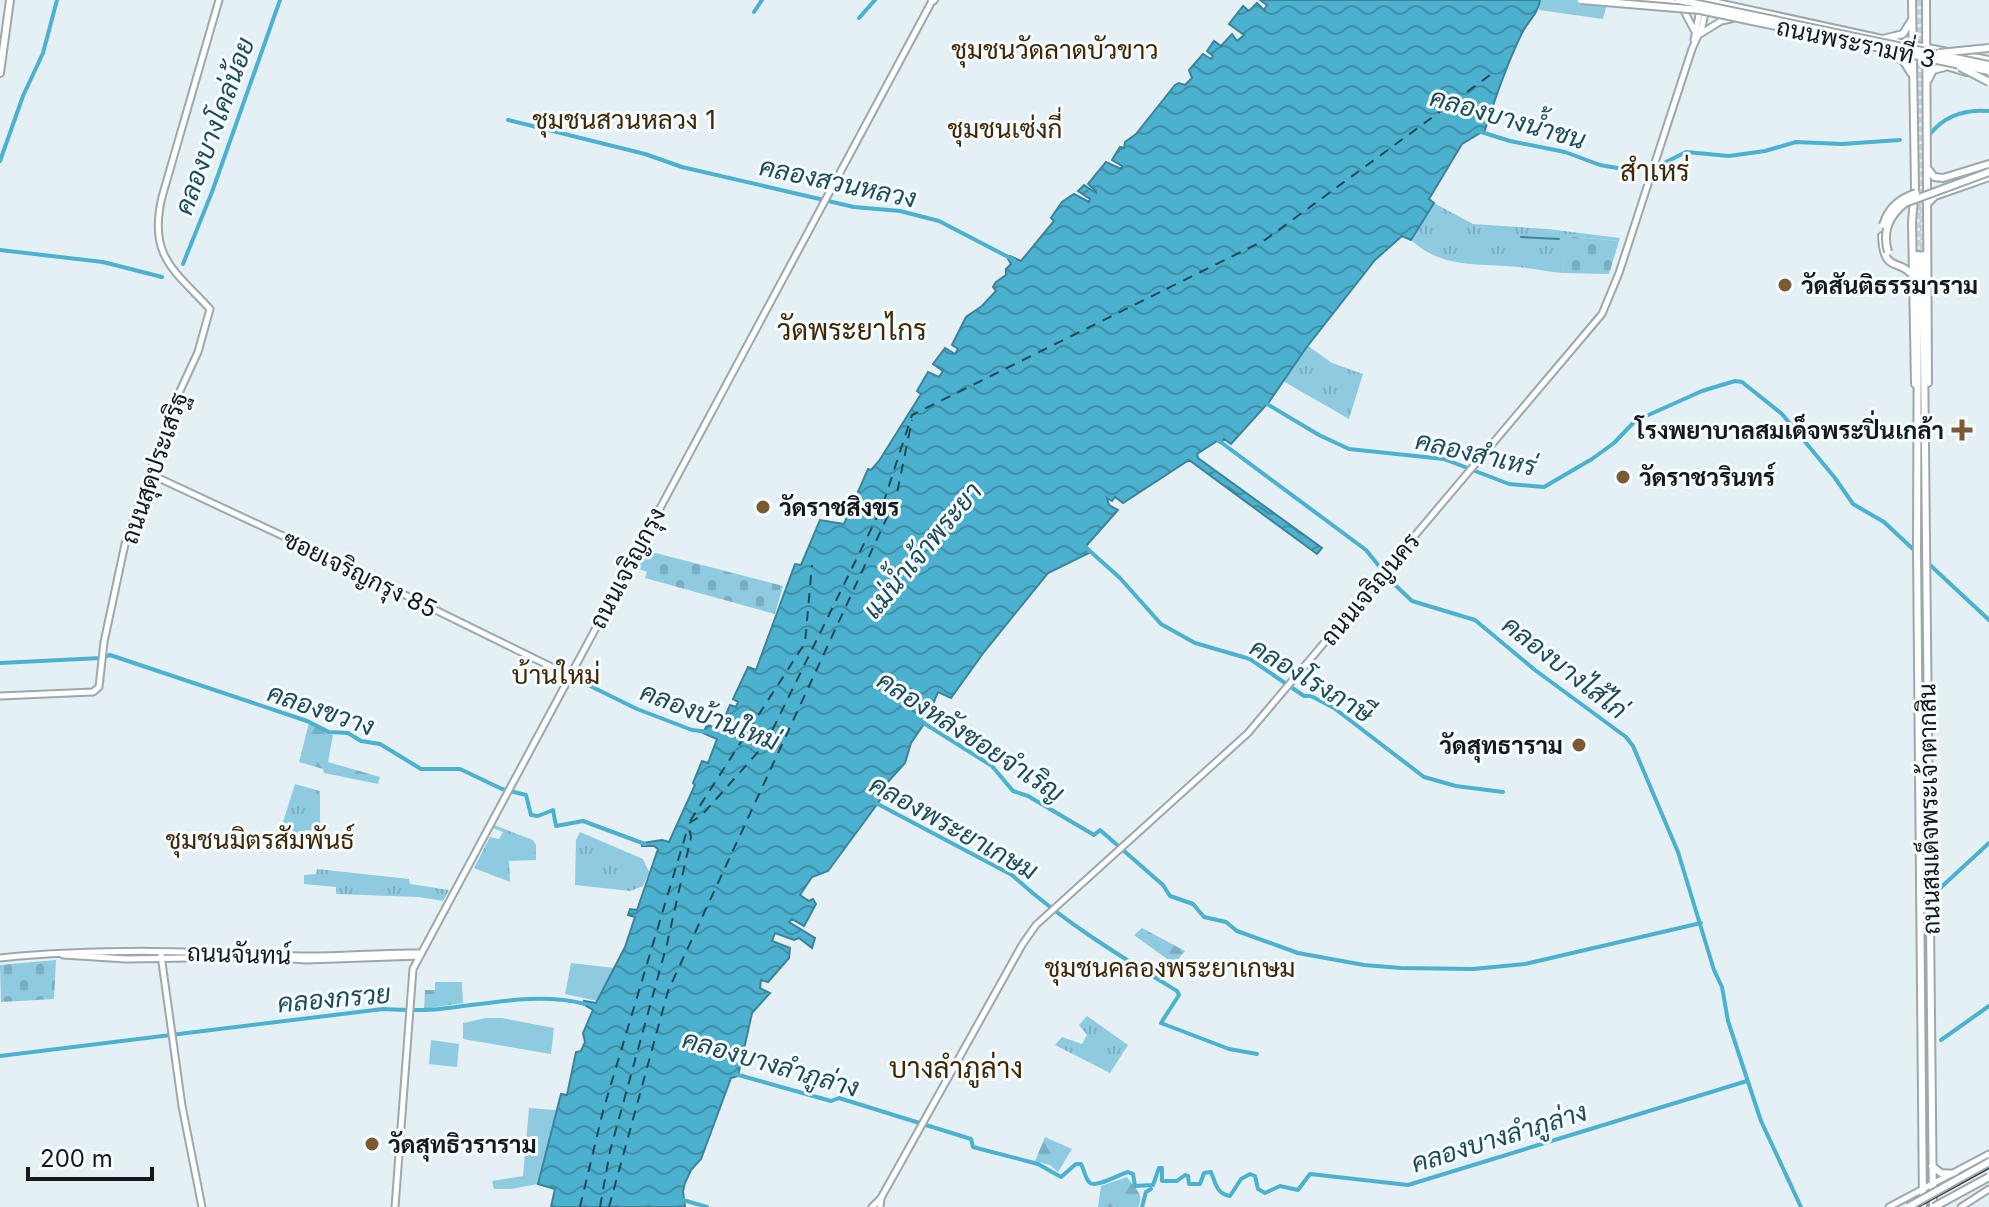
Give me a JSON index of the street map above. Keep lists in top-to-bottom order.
{
  "streets": {
    "main road": [
      "ถนนพระรามที่ 3",
      "ถนนสุดประเสริฐ",
      "ถนนเจริญกรุง",
      "ซอยเจริญกรุง 85",
      "ถนนเจริญนคร",
      "ถนนสมเด็จพระเจ้าตากสิน",
      "ถนนจันทน์"
    ]
  },
  "crossings": [
    ["ถนนพระรามที่ 3", "ถนนสมเด็จพระเจ้าตากสิน"],
    ["ถนนสุดประเสริฐ", "ซอยเจริญกรุง 85"],
    ["ถนนเจริญกรุง", "ซอยเจริญกรุง 85"],
    ["ถนนเจริญกรุง", "ถนนจันทน์"]
  ],
  "districts": [
    "ชุมชนวัดลาดบัวขาว",
    "ชุมชนสวนหลวง 1",
    "ชุมชนเซ่งกี่",
    "สำเหร่",
    "วัดพระยาไกร",
    "บ้านใหม่",
    "ชุมชนมิตรสัมพันธ์",
    "ชุมชนคลองพระยาเกษม",
    "บางลำภูล่าง"
  ],
  "water": [
    "คลองบางน้ำชน",
    "คลองบางโคล่น้อย",
    "คลองสวนหลวง",
    "คลองสำเหร่",
    "แม่น้ำเจ้าพระยา",
    "คลองบางไส้ไก่",
    "คลองโรงภาษี",
    "คลองขวาง",
    "คลองบ้านใหม่",
    "คลองหลังซอยจำเริญ",
    "คลองพระยาเกษม",
    "คลองกรวย",
    "คลองบางลำภูล่าง"
  ],
  "places": {
    "other": [
      "วัดสันติธรรมาราม",
      "วัดราชวรินทร์",
      "วัดราชสิงขร",
      "วัดสุทธาราม",
      "วัดสุทธิวราราม"
    ],
    "health": ["โรงพยาบาลสมเด็จพระปิ่นเกล้า"]
  },
  "scale_bar": "200 m"
}
